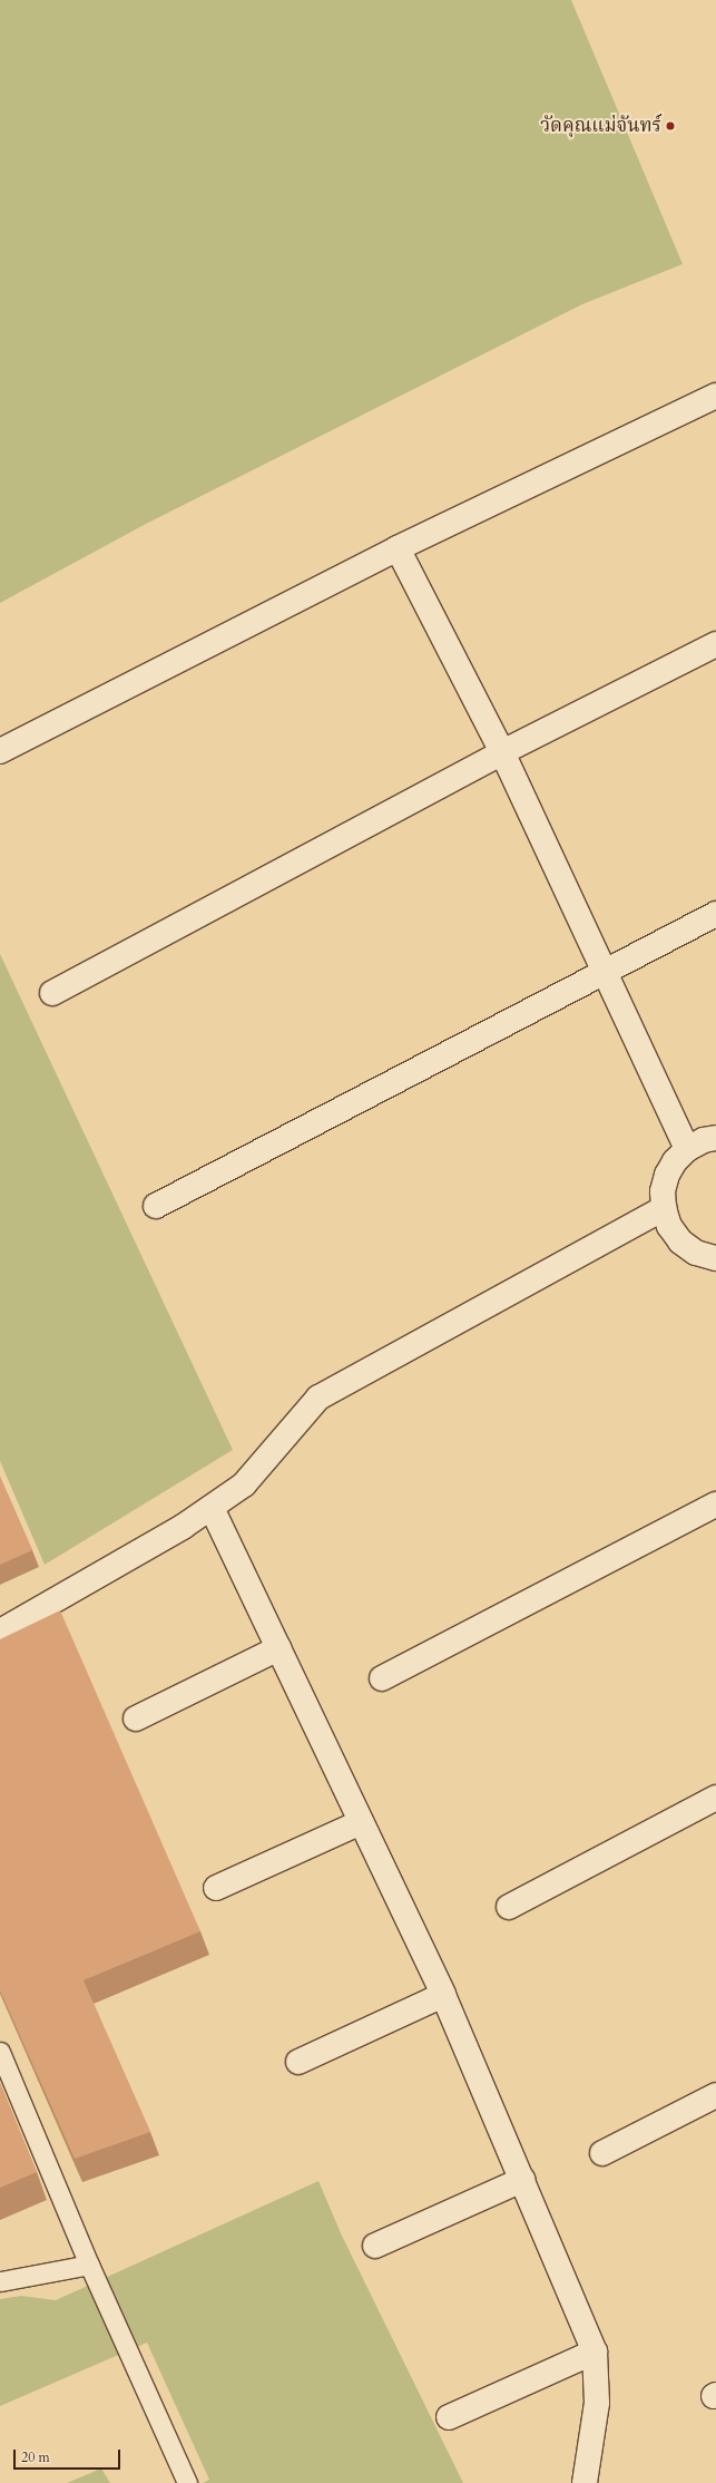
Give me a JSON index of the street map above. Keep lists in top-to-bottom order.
{
  "places": ["วัดคุณแม่จันทร์"],
  "scale_bar": "20 m"
}
